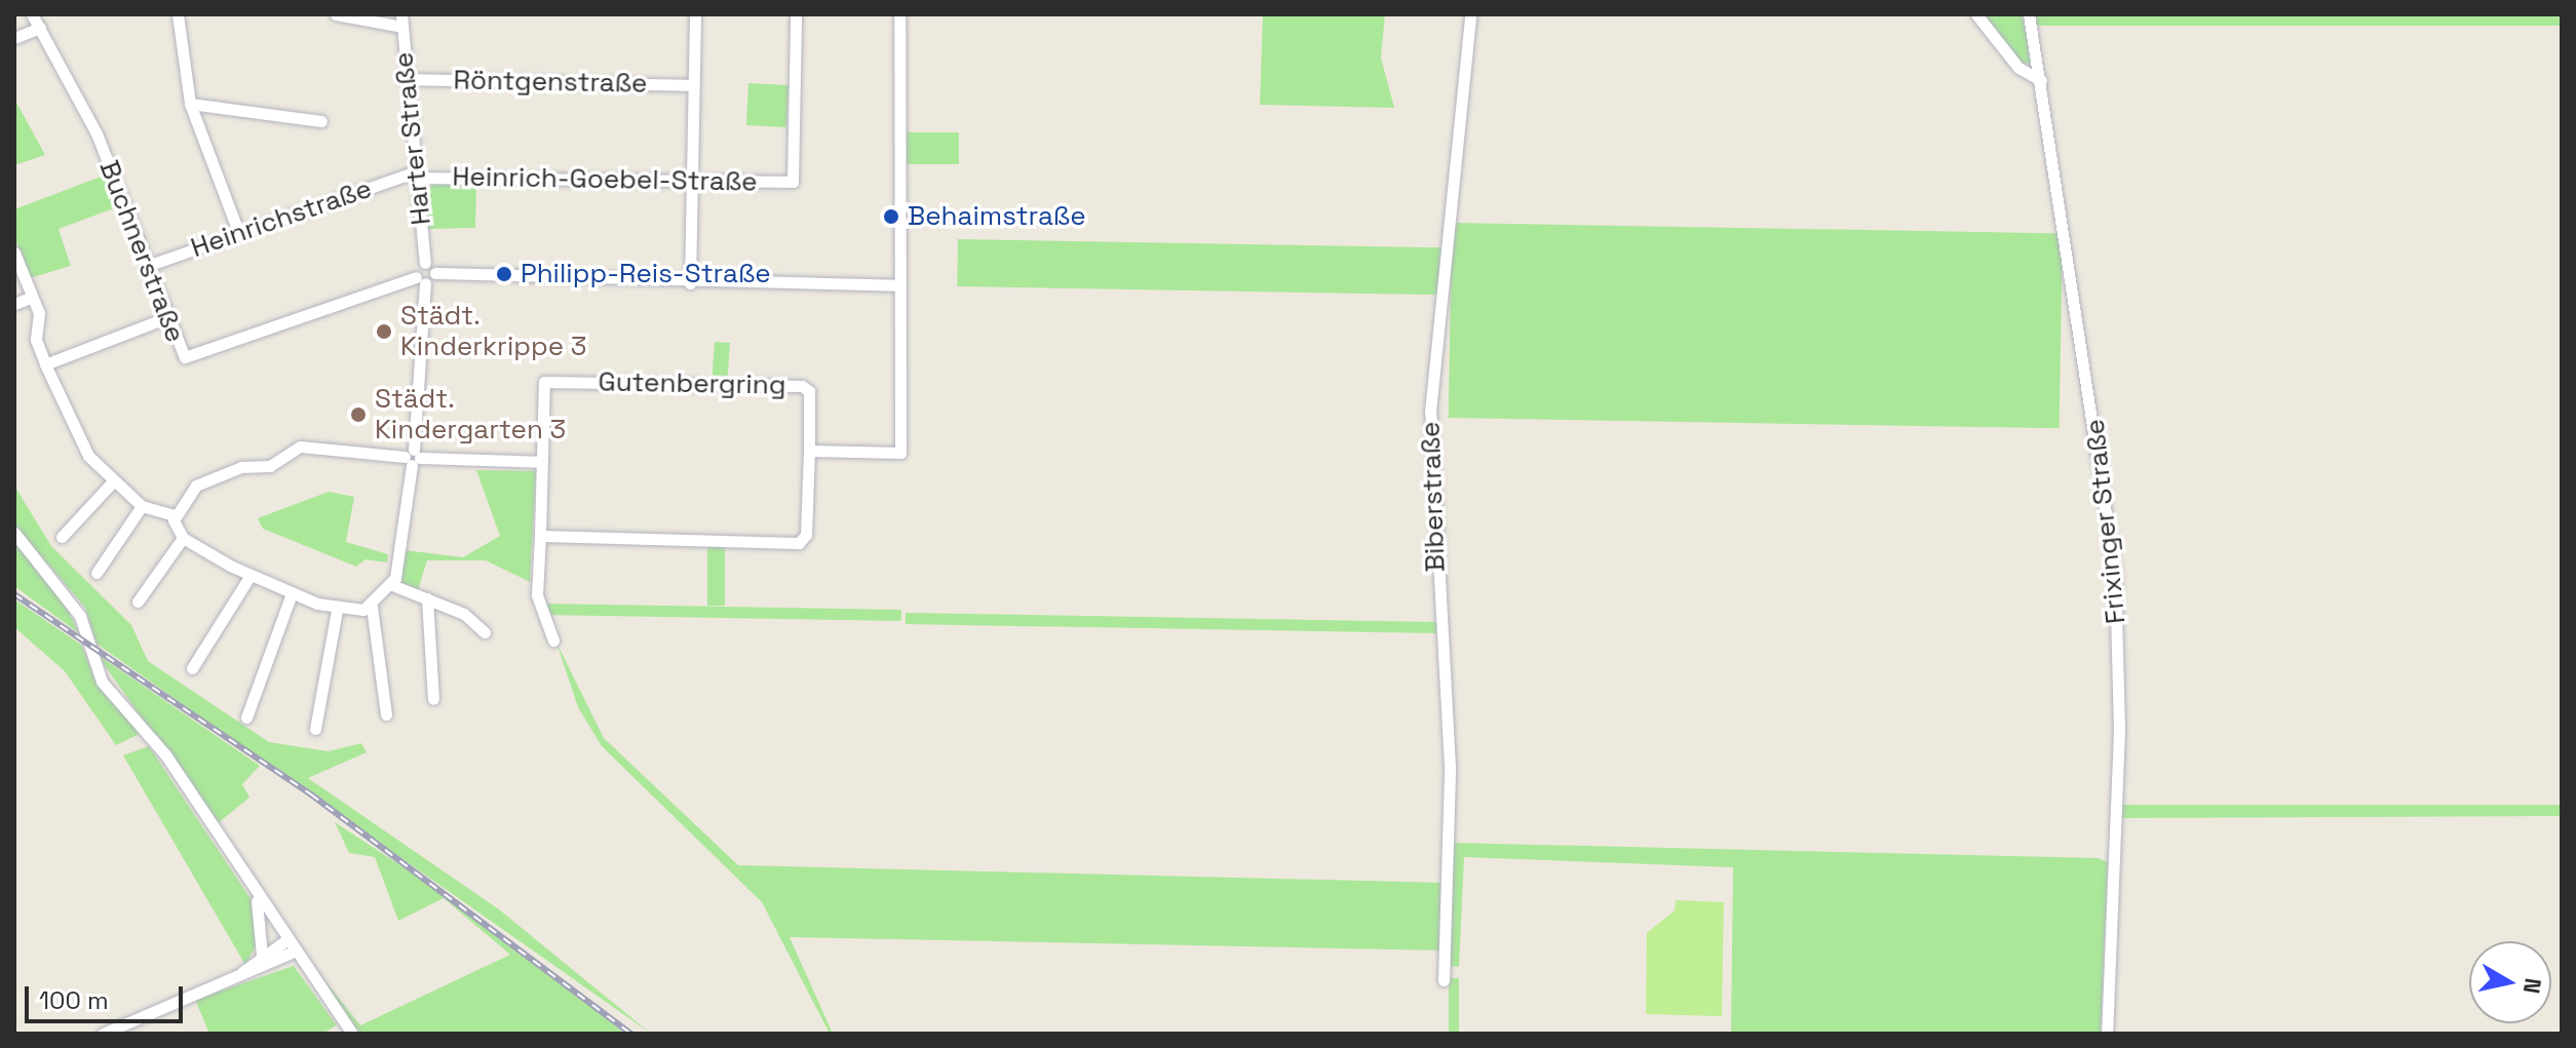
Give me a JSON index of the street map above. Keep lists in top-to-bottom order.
{
  "streets": {
    "street": [
      "Röntgenstraße",
      "Harter Straße",
      "Heinrich-Goebel-Straße",
      "Heinrichstraße",
      "Buchnerstraße",
      "Gutenbergring",
      "Biberstraße",
      "Frixinger Straße"
    ]
  },
  "crossings": [
    ["Röntgenstraße", "Harter Straße"],
    ["Harter Straße", "Heinrich-Goebel-Straße"],
    ["Harter Straße", "Heinrichstraße"],
    ["Harter Straße", "Buchnerstraße"],
    ["Heinrich-Goebel-Straße", "Heinrichstraße"],
    ["Heinrichstraße", "Buchnerstraße"]
  ],
  "places": [
    "Behaimstraße",
    "Philipp-Reis-Straße",
    "Städt. Kinderkrippe 3",
    "Städt. Kindergarten 3"
  ],
  "scale_bar": "100 m",
  "north": "right"
}
